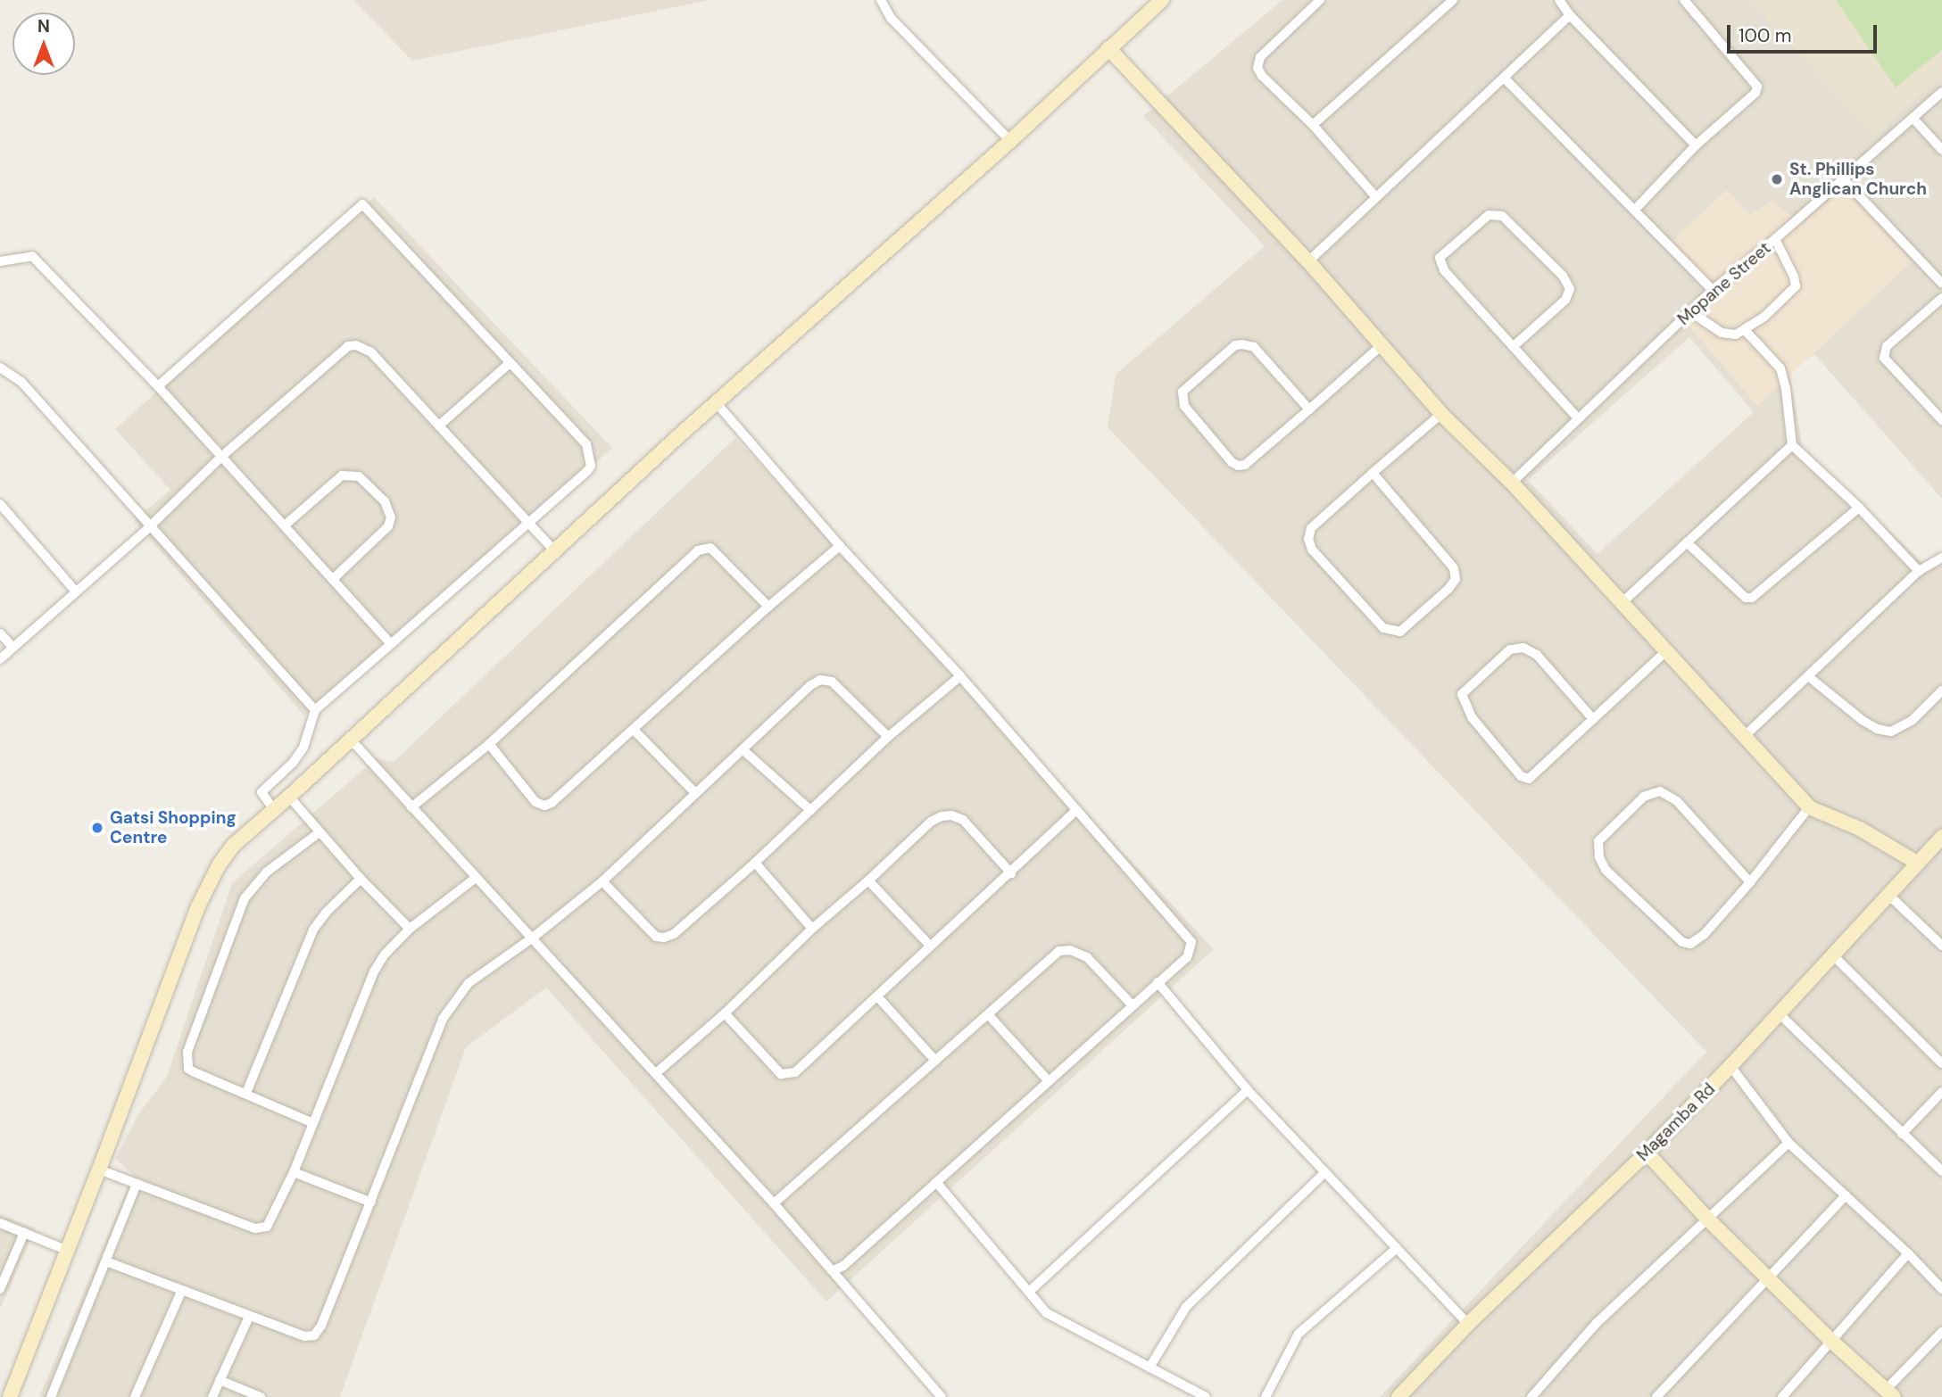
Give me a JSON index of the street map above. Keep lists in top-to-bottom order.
{
  "streets": {
    "street": ["Mopane Street", "Magamba Rd"]
  },
  "places": ["St. Phillips Anglican Church", "Gatsi Shopping Centre"],
  "scale_bar": "100 m",
  "north": "top"
}
